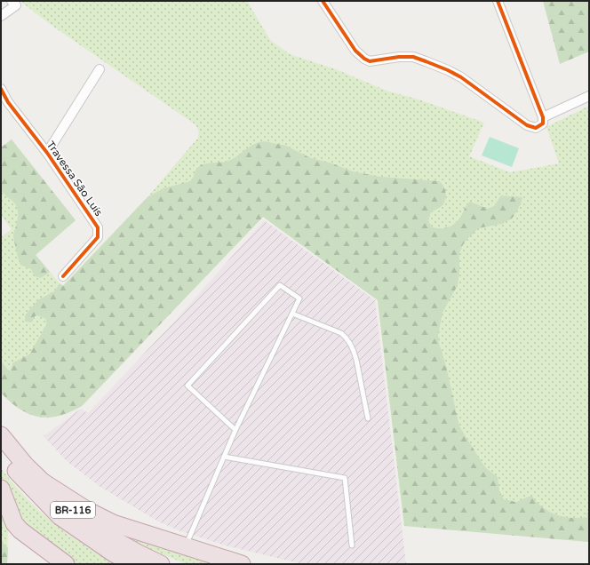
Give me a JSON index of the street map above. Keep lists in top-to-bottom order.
{
  "streets": {
    "highway": ["BR-116"],
    "street": ["Travessa São Luís"]
  }
}
